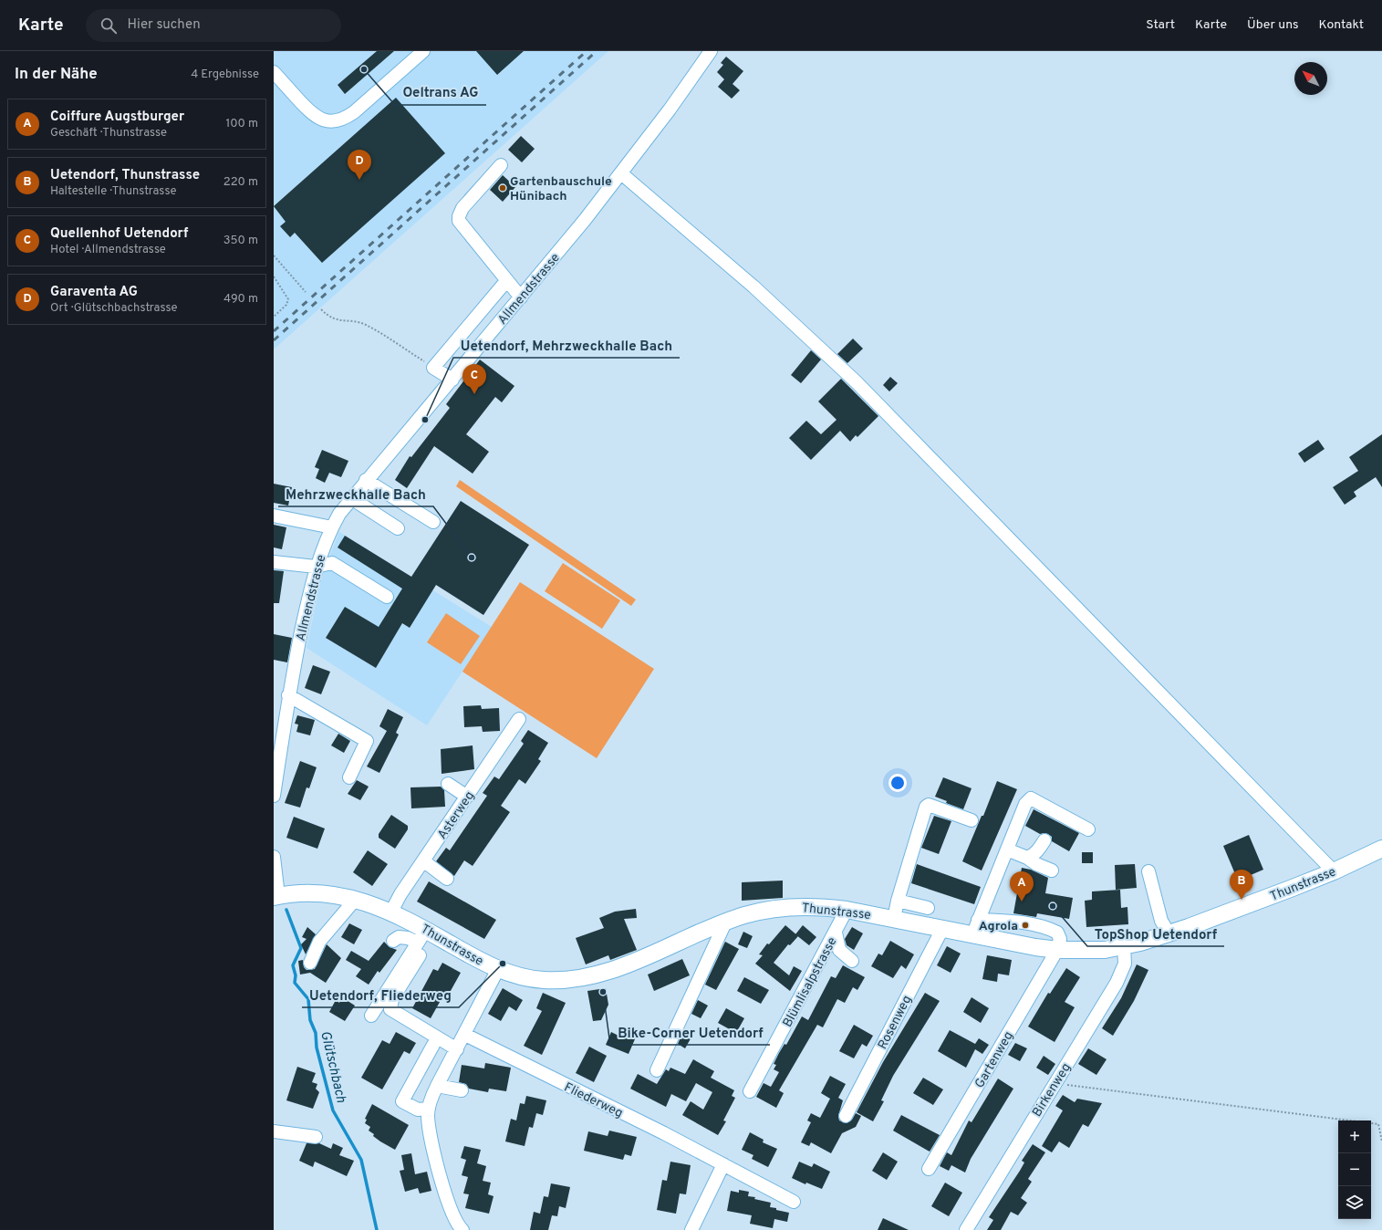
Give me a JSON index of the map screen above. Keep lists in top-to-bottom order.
{
  "streets": {
    "main road": ["Thunstrasse"],
    "street": [
      "Allmendstrasse",
      "Asterweg",
      "Blümlisalpstrasse",
      "Rosenweg",
      "Gartenweg",
      "Birkenweg",
      "Fliederweg"
    ]
  },
  "crossings": [
    ["Asterweg", "Thunstrasse"],
    ["Thunstrasse", "Blümlisalpstrasse"],
    ["Thunstrasse", "Rosenweg"],
    ["Thunstrasse", "Gartenweg"],
    ["Thunstrasse", "Birkenweg"]
  ],
  "water": ["Glütschbach"],
  "places": [
    "Oeltrans AG",
    "Gartenbauschule Hünibach",
    "Uetendorf, Mehrzweckhalle Bach",
    "Mehrzweckhalle Bach",
    "TopShop Uetendorf",
    "Agrola",
    "Uetendorf, Fliederweg",
    "Bike-Corner Uetendorf"
  ],
  "north": "top left",
  "page": {
    "header": "Karte",
    "search": "Hier suchen",
    "nav": [
      "Start",
      "Karte",
      "Über uns",
      "Kontakt"
    ],
    "heading": ["In der Nähe", "4 Ergebnisse"],
    "list": [
      {
        "mark": "A",
        "name": "Coiffure Augstburger",
        "note": "Geschäft · Thunstrasse",
        "value": "100 m"
      },
      {
        "mark": "B",
        "name": "Uetendorf, Thunstrasse",
        "note": "Haltestelle · Thunstrasse",
        "value": "220 m"
      },
      {
        "mark": "C",
        "name": "Quellenhof Uetendorf",
        "note": "Hotel · Allmendstrasse",
        "value": "350 m"
      },
      {
        "mark": "D",
        "name": "Garaventa AG",
        "note": "Ort · Glütschbachstrasse",
        "value": "490 m"
      }
    ],
    "pins": [
      "D",
      "C",
      "B",
      "A"
    ],
    "map_buttons": ["+", "−"]
  }
}
